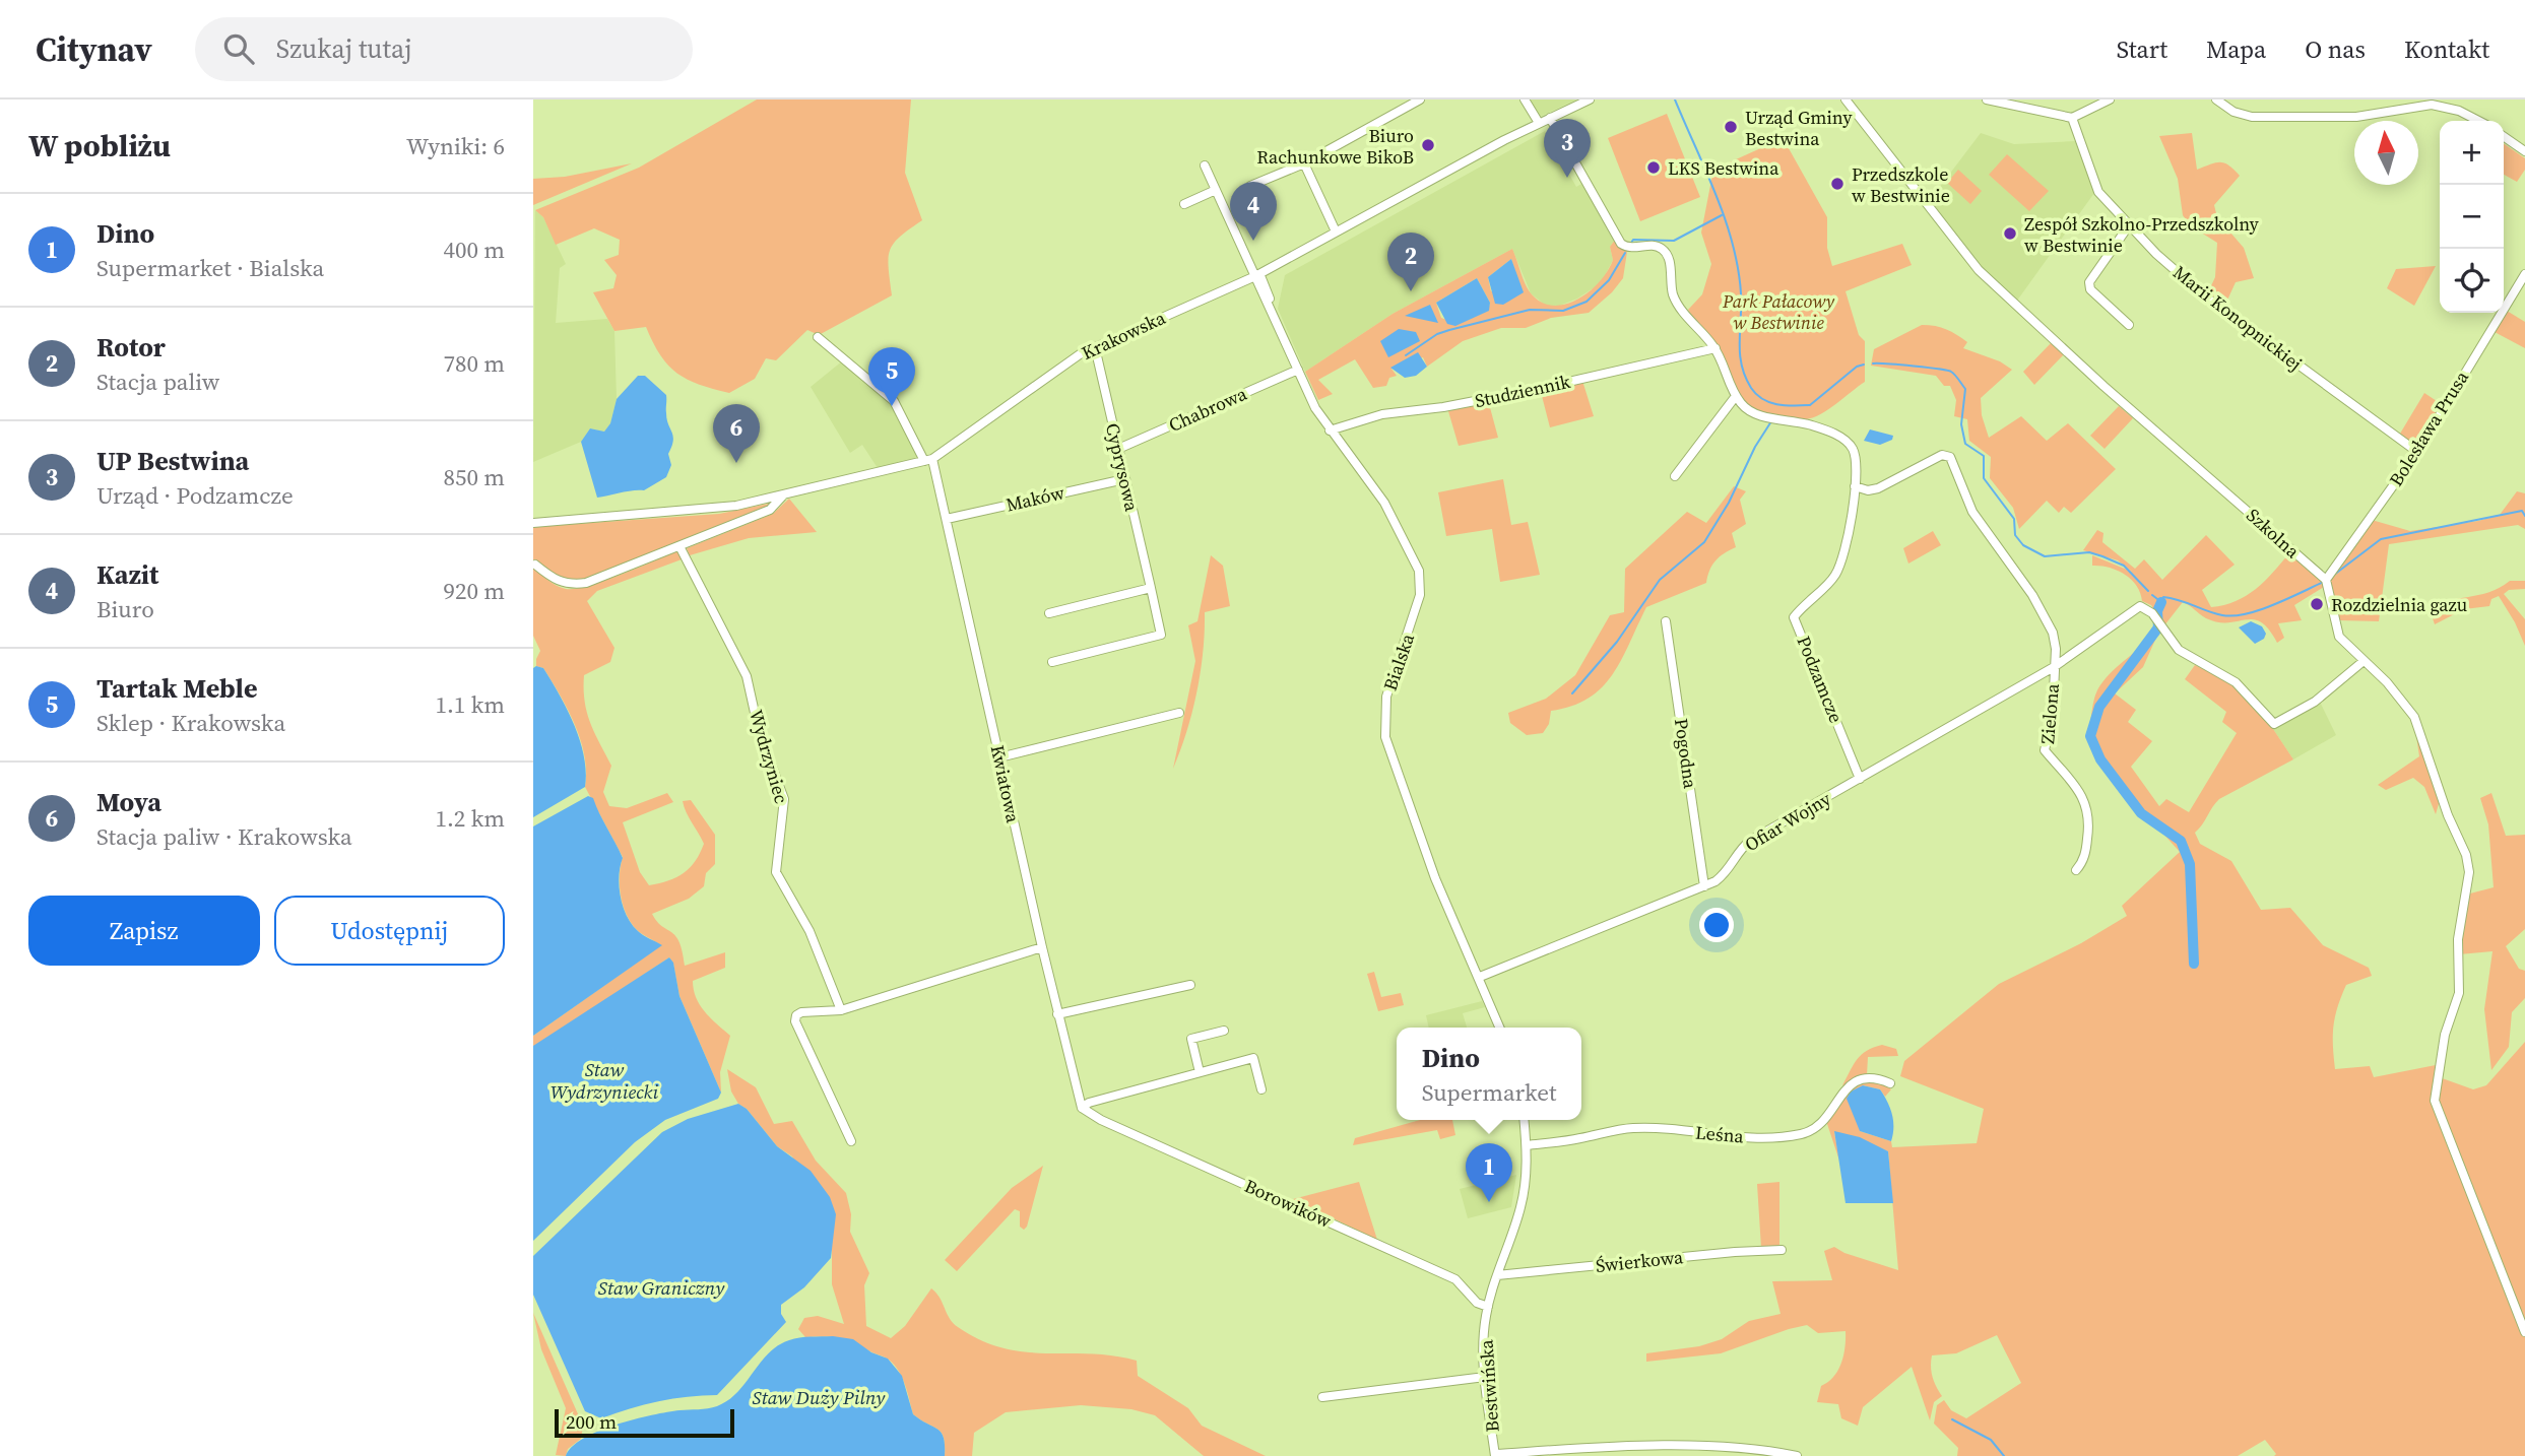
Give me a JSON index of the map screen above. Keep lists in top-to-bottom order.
{
  "streets": {
    "street": [
      "Marii Konopnickiej",
      "Krakowska",
      "Studziennik",
      "Chabrowa",
      "Bolesława Prusa",
      "Cyprysowa",
      "Maków",
      "Szkolna",
      "Bialska",
      "Podzamcze",
      "Zielona",
      "Pogodna",
      "Wydrzyniec",
      "Kwiatowa",
      "Ofiar Wojny",
      "Leśna",
      "Borowików",
      "Świerkowa",
      "Bestwińska"
    ]
  },
  "crossings": [
    ["Marii Konopnickiej", "Bolesława Prusa"],
    ["Krakowska", "Cyprysowa"],
    ["Krakowska", "Bialska"],
    ["Krakowska", "Kwiatowa"],
    ["Studziennik", "Bialska"],
    ["Chabrowa", "Cyprysowa"],
    ["Chabrowa", "Bialska"],
    ["Bolesława Prusa", "Szkolna"],
    ["Cyprysowa", "Maków"],
    ["Maków", "Kwiatowa"],
    ["Bialska", "Ofiar Wojny"],
    ["Podzamcze", "Zielona"],
    ["Podzamcze", "Ofiar Wojny"],
    ["Zielona", "Ofiar Wojny"],
    ["Pogodna", "Ofiar Wojny"],
    ["Kwiatowa", "Borowików"],
    ["Borowików", "Bestwińska"],
    ["Świerkowa", "Bestwińska"]
  ],
  "water": ["Staw Wydrzyniecki", "Staw Graniczny", "Staw Duży Pilny"],
  "parks": ["Park Pałacowy w Bestwinie"],
  "places": [
    "Urząd Gminy Bestwina",
    "Biuro Rachunkowe BikoB",
    "LKS Bestwina",
    "Przedszkole w Bestwinie",
    "Zespół Szkolno-Przedszkolny w Bestwinie",
    "Rozdzielnia gazu"
  ],
  "scale_bar": "200 m",
  "north": "top",
  "page": {
    "header": "Citynav",
    "search": "Szukaj tutaj",
    "nav": [
      "Start",
      "Mapa",
      "O nas",
      "Kontakt"
    ],
    "heading": ["W pobliżu", "Wyniki: 6"],
    "pins": [
      "3",
      "4",
      "2",
      "5",
      "6",
      "1"
    ],
    "map_buttons": ["+", "−"],
    "list": [
      {
        "mark": "1",
        "name": "Dino",
        "note": "Supermarket · Bialska",
        "value": "400 m"
      },
      {
        "mark": "2",
        "name": "Rotor",
        "note": "Stacja paliw",
        "value": "780 m"
      },
      {
        "mark": "3",
        "name": "UP Bestwina",
        "note": "Urząd · Podzamcze",
        "value": "850 m"
      },
      {
        "mark": "4",
        "name": "Kazit",
        "note": "Biuro",
        "value": "920 m"
      },
      {
        "mark": "5",
        "name": "Tartak Meble",
        "note": "Sklep · Krakowska",
        "value": "1.1 km"
      },
      {
        "mark": "6",
        "name": "Moya",
        "note": "Stacja paliw · Krakowska",
        "value": "1.2 km"
      }
    ],
    "buttons": ["Zapisz", "Udostępnij"],
    "popup": ["Dino", "Supermarket"],
    "scale": "200 m"
  }
}
